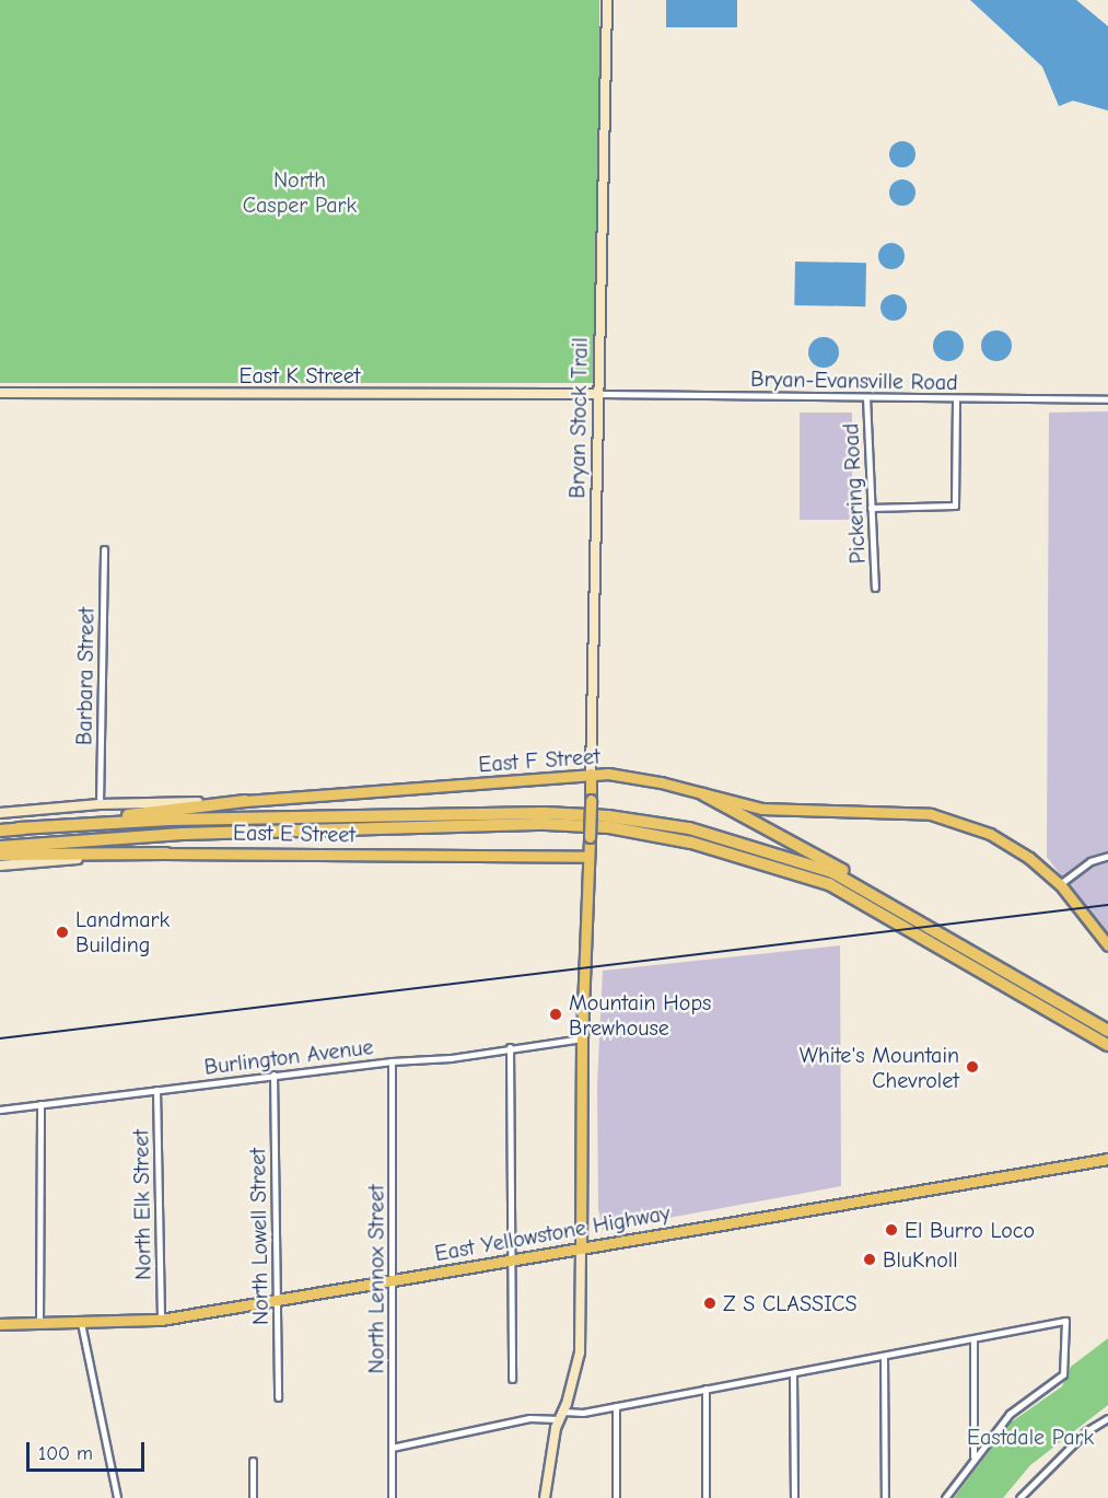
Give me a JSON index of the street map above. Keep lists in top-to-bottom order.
{
  "streets": {
    "main road": [
      "East K Street",
      "Bryan Stock Trail",
      "East F Street",
      "East E Street",
      "East Yellowstone Highway"
    ],
    "street": [
      "Bryan-Evansville Road",
      "Pickering Road",
      "Barbara Street",
      "Burlington Avenue",
      "North Elk Street",
      "North Lowell Street",
      "North Lennox Street"
    ]
  },
  "crossings": [
    ["East K Street", "Bryan-Evansville Road"],
    ["East K Street", "Bryan Stock Trail"],
    ["Bryan-Evansville Road", "Bryan Stock Trail"],
    ["Bryan-Evansville Road", "Pickering Road"],
    ["Bryan Stock Trail", "East F Street"],
    ["Bryan Stock Trail", "East E Street"],
    ["Bryan Stock Trail", "Burlington Avenue"],
    ["Bryan Stock Trail", "East Yellowstone Highway"],
    ["Barbara Street", "East F Street"],
    ["Burlington Avenue", "North Elk Street"],
    ["Burlington Avenue", "North Lowell Street"],
    ["Burlington Avenue", "North Lennox Street"],
    ["North Elk Street", "East Yellowstone Highway"],
    ["East Yellowstone Highway", "North Lowell Street"],
    ["East Yellowstone Highway", "North Lennox Street"]
  ],
  "parks": ["North Casper Park", "Eastdale Park"],
  "places": [
    "Landmark Building",
    "Mountain Hops Brewhouse",
    "White's Mountain Chevrolet",
    "El Burro Loco",
    "BluKnoll",
    "Z S CLASSICS"
  ],
  "scale_bar": "100 m"
}
